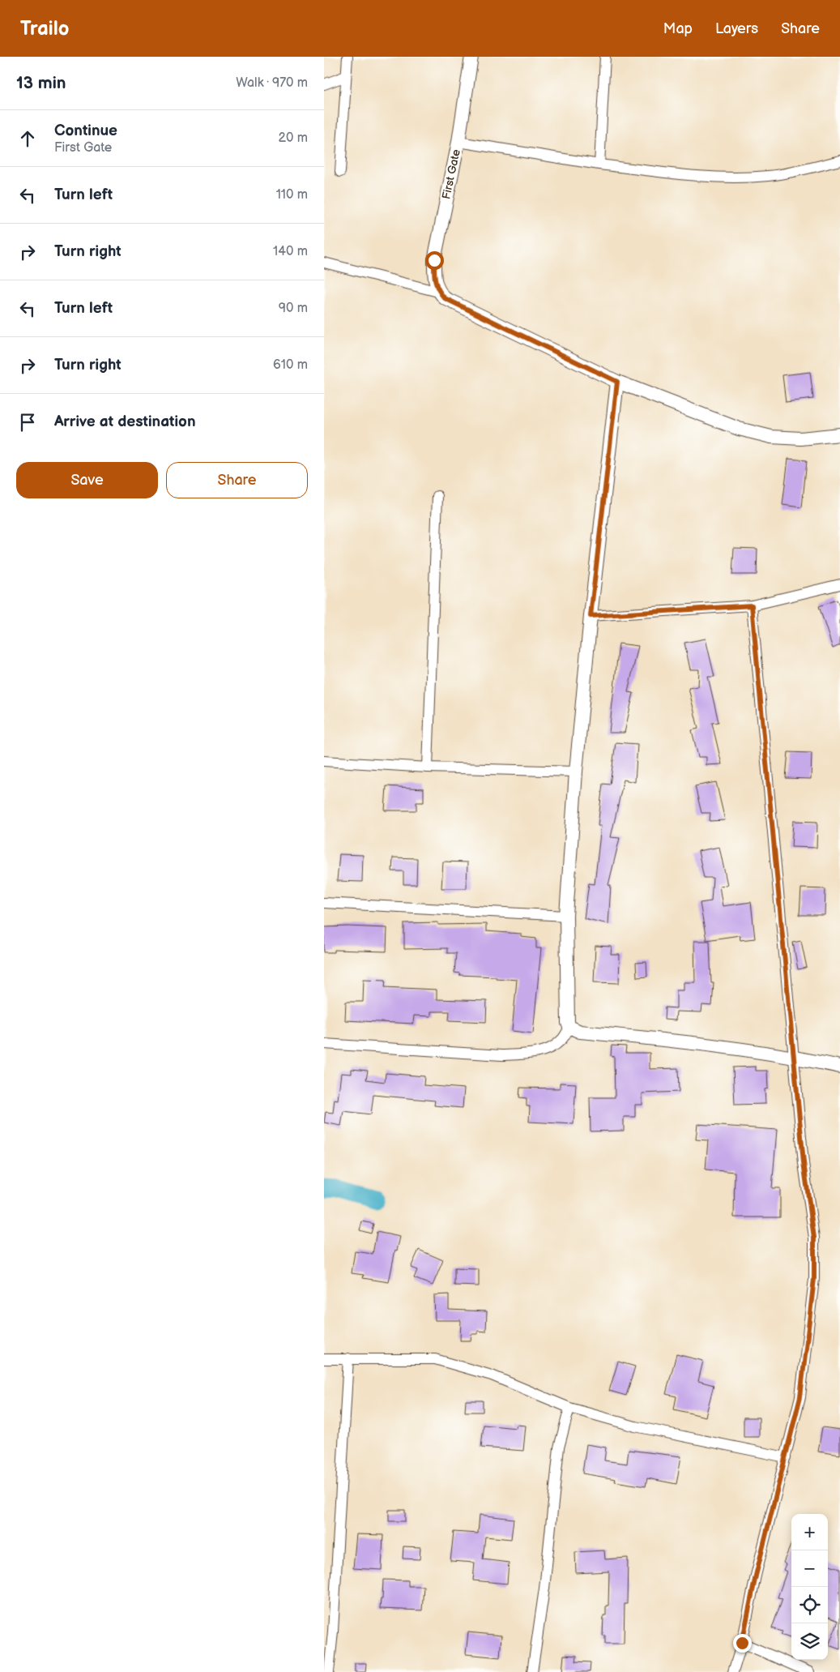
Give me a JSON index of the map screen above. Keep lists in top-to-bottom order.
{
  "streets": {
    "street": ["First Gate"]
  },
  "page": {
    "header": "Trailo",
    "nav": ["Map", "Layers", "Share"],
    "heading": ["13 min", "Walk · 970 m"],
    "list": [
      ["Continue", "First Gate", "20 m"],
      ["Turn left", "110 m"],
      ["Turn right", "140 m"],
      ["Turn left", "90 m"],
      ["Turn right", "610 m"],
      "Arrive at destination"
    ],
    "buttons": ["Save", "Share"],
    "map_buttons": ["+", "−"]
  }
}
